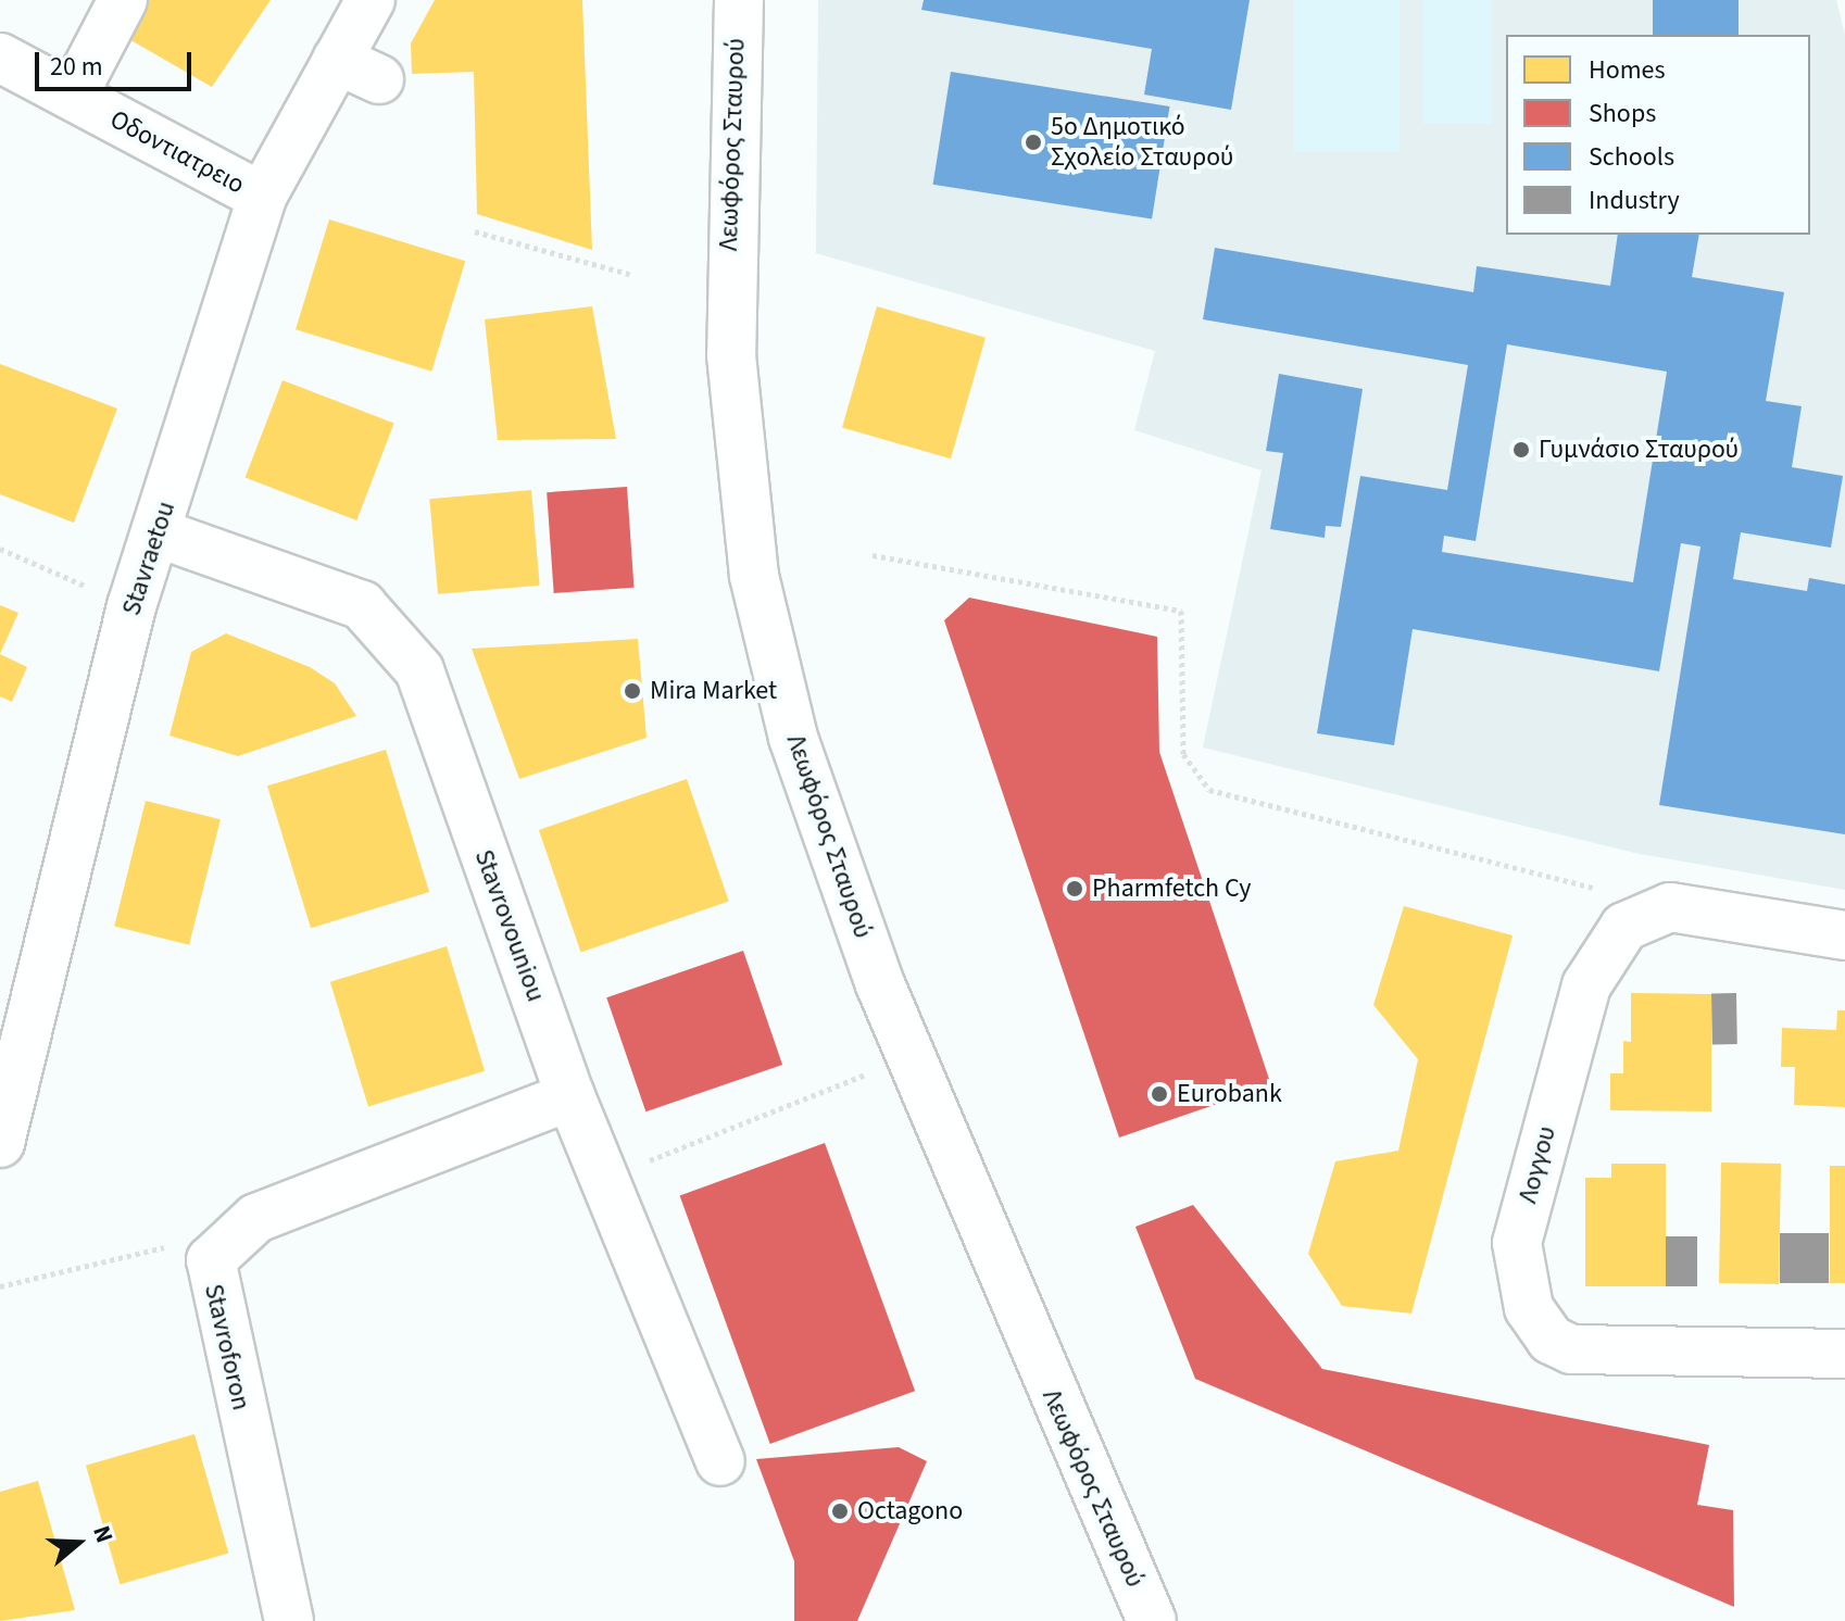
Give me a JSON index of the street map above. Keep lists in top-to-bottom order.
{
  "streets": {
    "street": [
      "Λεωφόρος Σταυρού",
      "Οδοντιατρειο",
      "Stavraetou",
      "Stavrovouniou",
      "Λογγου",
      "Stavroforon"
    ]
  },
  "crossings": [
    ["Οδοντιατρειο", "Stavraetou"],
    ["Stavraetou", "Stavrovouniou"],
    ["Stavrovouniou", "Stavroforon"]
  ],
  "places": [
    "5ο Δημοτικό Σχολείο Σταυρού",
    "Γυμνάσιο Σταυρού",
    "Mira Market",
    "Pharmfetch Cy",
    "Eurobank",
    "Octagono"
  ],
  "legend": [
    "Homes",
    "Shops",
    "Schools",
    "Industry"
  ],
  "scale_bar": "20 m",
  "north": "right"
}
